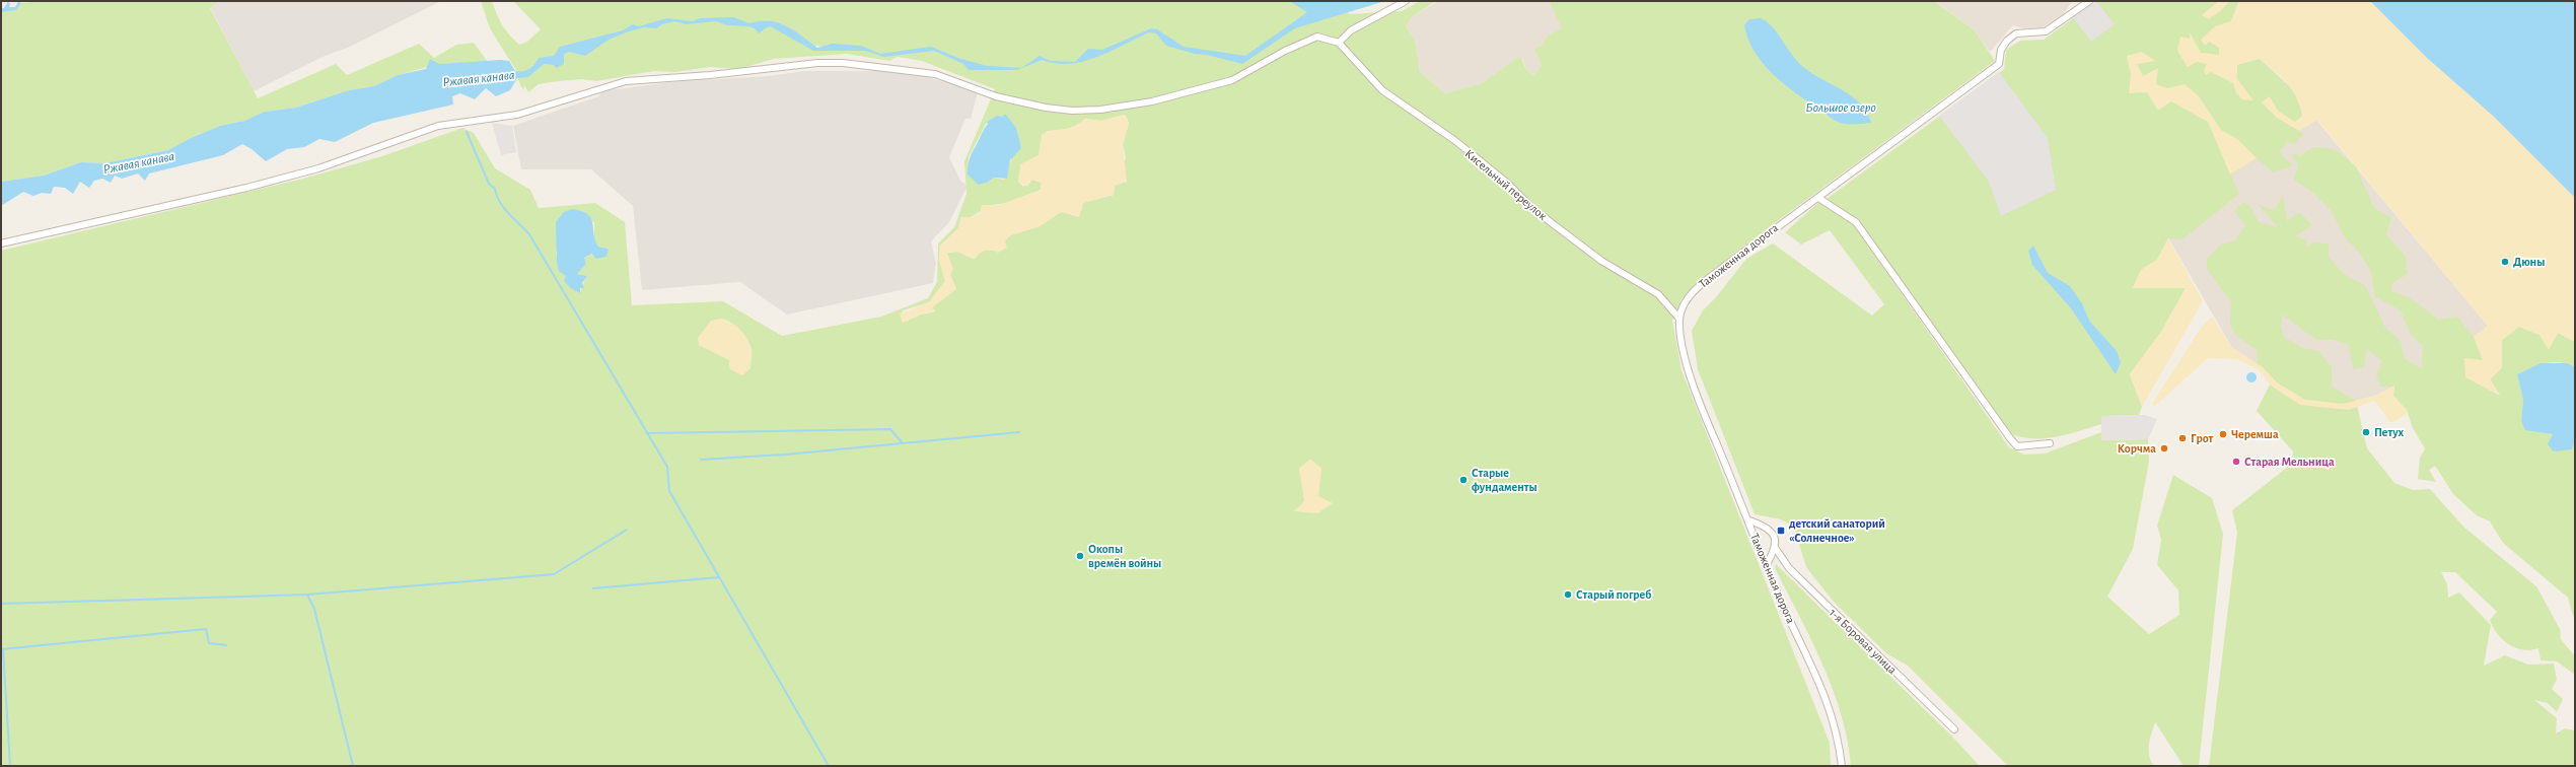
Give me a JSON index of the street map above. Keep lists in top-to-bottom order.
{
  "streets": {
    "street": ["Кисельный переулок", "Таможенная дорога", "1-я Боровая улица"]
  },
  "crossings": [
    ["Кисельный переулок", "Таможенная дорога"],
    ["Таможенная дорога", "1-я Боровая улица"]
  ],
  "water": ["Ржавая канава", "Большое озеро"],
  "places": {
    "other": [
      "Дюны",
      "Петух",
      "Черемша",
      "Грот",
      "Корчма",
      "Старая Мельница",
      "Старые фундаменты",
      "Окопы времён войны",
      "Старый погреб"
    ],
    "transit": ["детский санаторий «Солнечное»"]
  }
}
